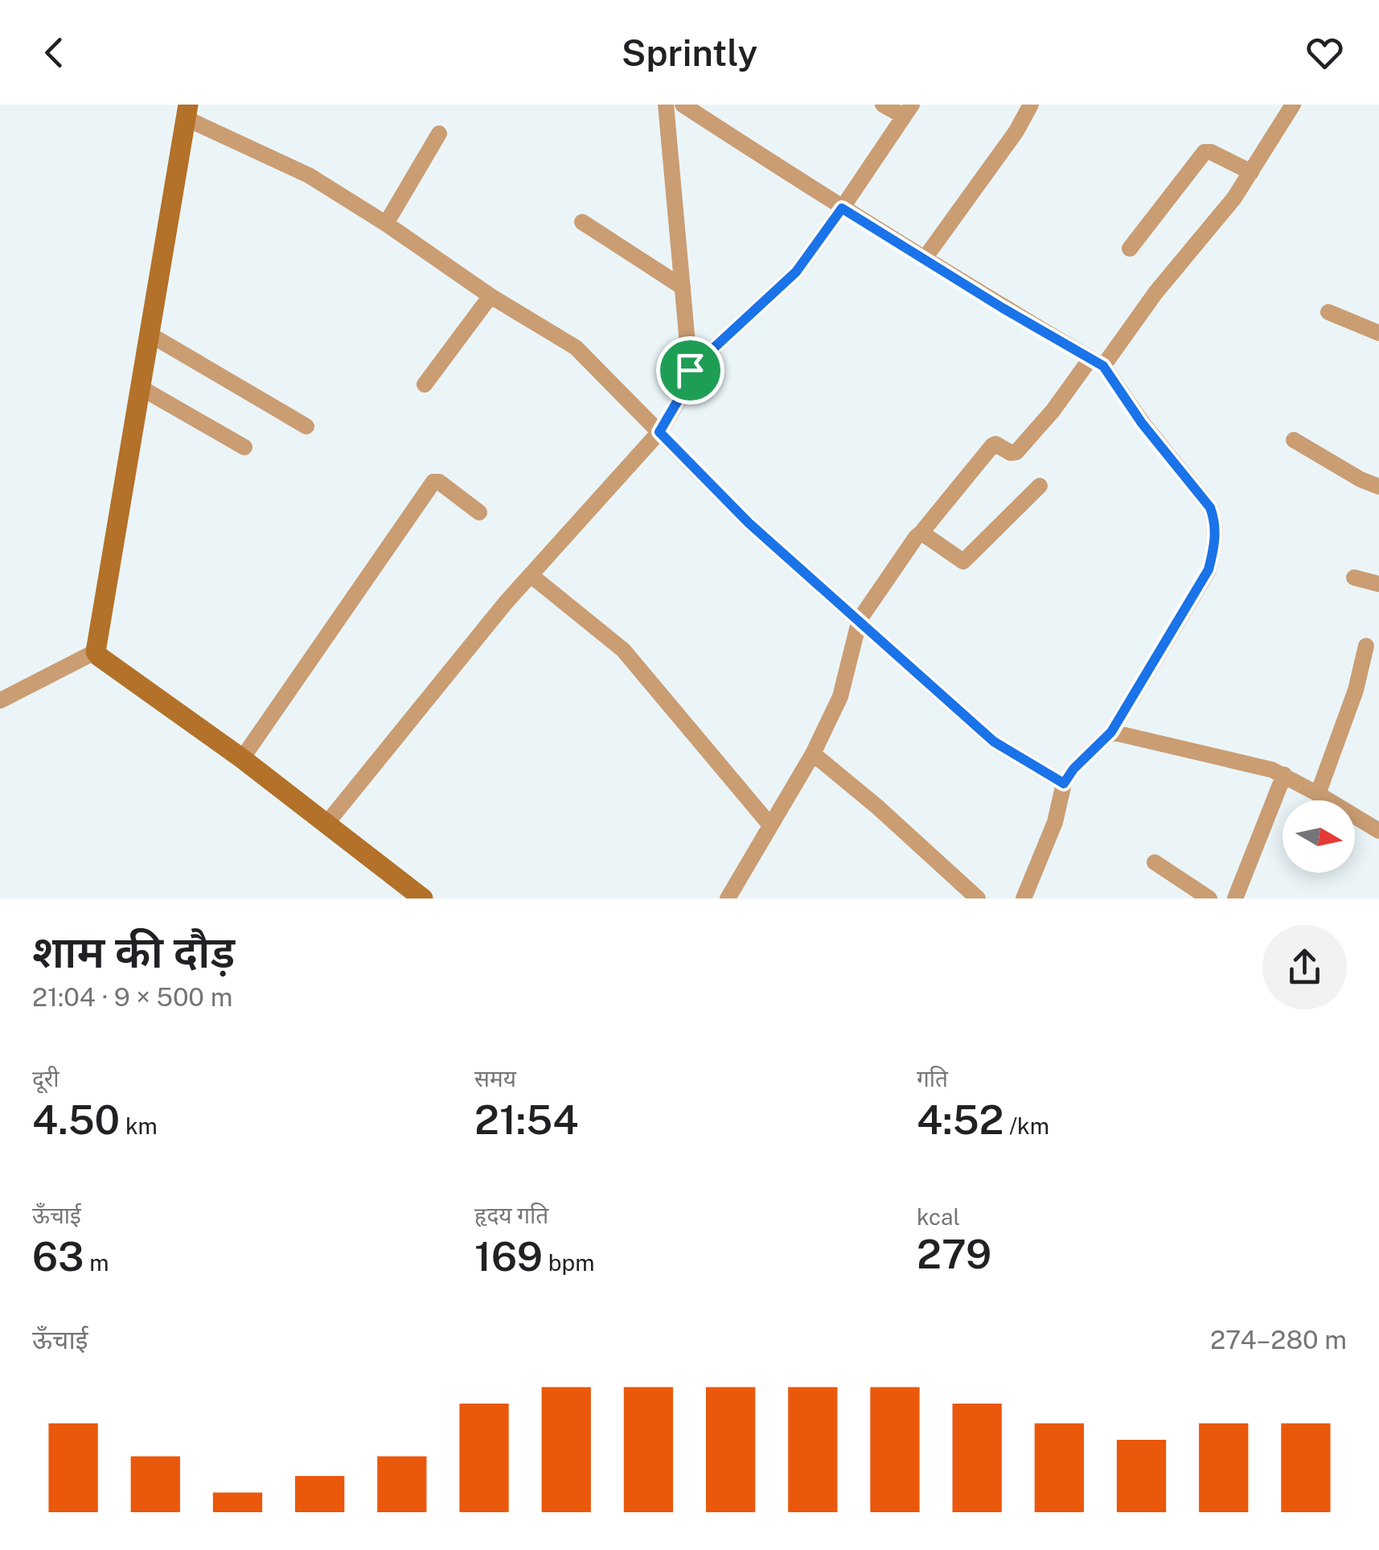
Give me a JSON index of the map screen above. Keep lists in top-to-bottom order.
{
  "north": "right",
  "page": {
    "header": "Sprintly",
    "heading": ["शाम की दौड़", "21:04 · 9 × 500 m"],
    "stats": [
      ["दूरी", "4.50 km"],
      ["समय", "21:54"],
      ["गति", "4:52 /km"],
      ["ऊँचाई", "63 m"],
      ["हृदय गति", "169 bpm"],
      ["kcal", "279"]
    ],
    "chart": ["ऊँचाई", "274–280 m"]
  }
}
